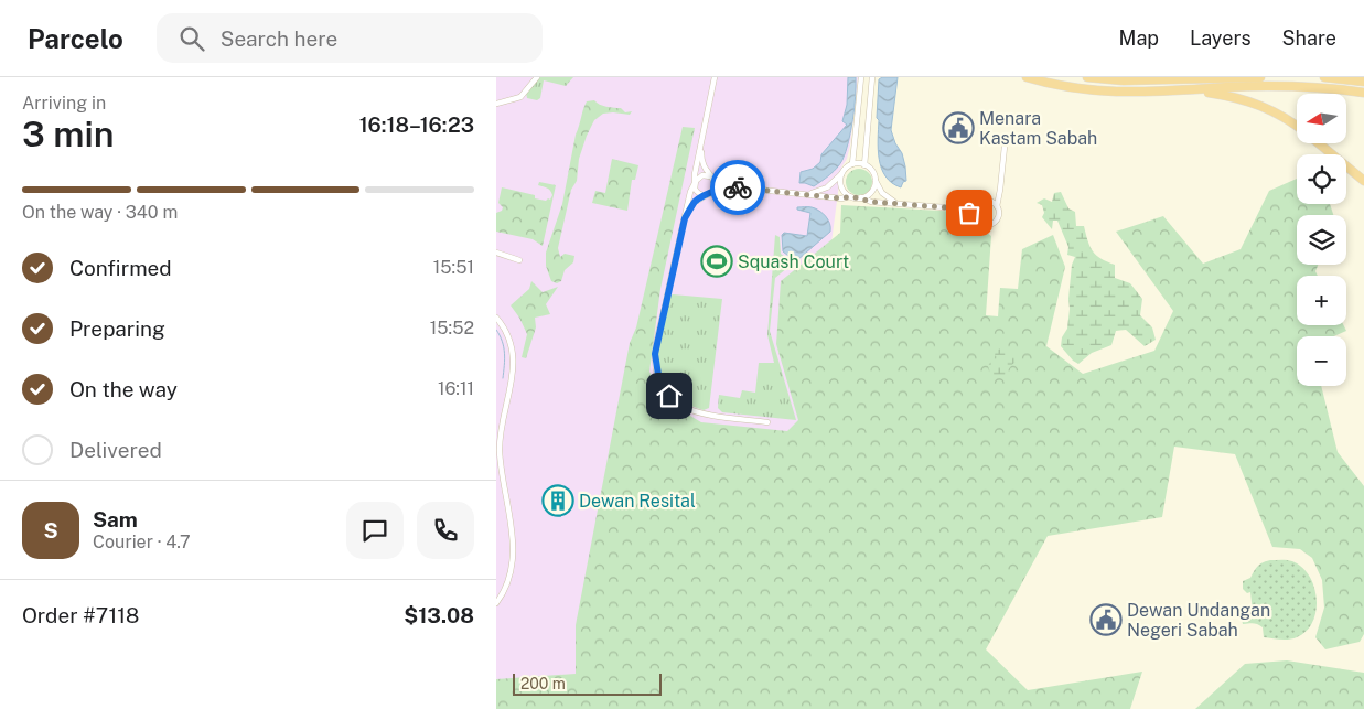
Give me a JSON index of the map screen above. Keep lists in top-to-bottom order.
{
  "places": {
    "public building": ["Menara Kastam Sabah", "Dewan Undangan Negeri Sabah"],
    "sports": ["Squash Court"],
    "building": ["Dewan Resital"]
  },
  "scale_bar": "200 m",
  "north": "left",
  "page": {
    "header": "Parcelo",
    "search": "Search here",
    "nav": ["Map", "Layers", "Share"],
    "heading": ["3 min", "Arriving in", "16:18–16:23"],
    "panel": [
      "Sam",
      "Courier · 4.7",
      "Order #7118",
      "$13.08"
    ],
    "map_buttons": ["+", "−"],
    "bar": "On the way · 340 m",
    "list": [
      ["Confirmed", "15:51"],
      ["Preparing", "15:52"],
      ["On the way", "16:11"],
      "Delivered"
    ],
    "round": "S",
    "scale": "200 m"
  }
}
